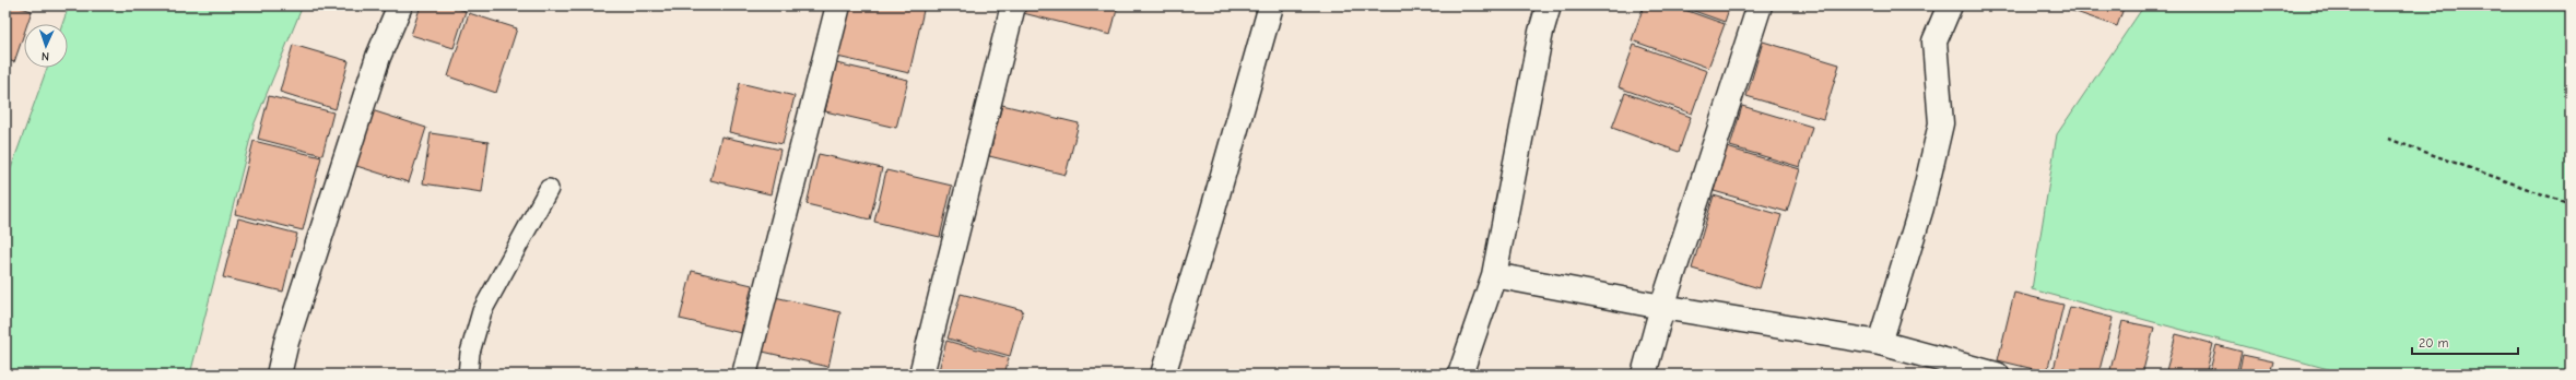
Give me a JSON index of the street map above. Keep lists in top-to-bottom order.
{
  "scale_bar": "20 m",
  "north": "bottom"
}
